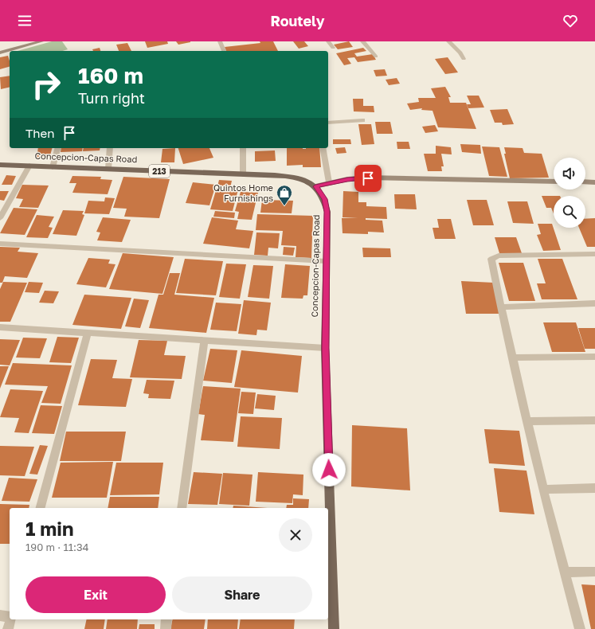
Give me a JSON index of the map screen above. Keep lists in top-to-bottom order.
{
  "streets": {
    "main road": ["Concepcion-Capas Road", "213"]
  },
  "places": {
    "shop": ["Quintos Home Furnishings"]
  },
  "page": {
    "header": "Routely",
    "turn": ["160 m", "Turn right"],
    "then": "Then",
    "heading": ["1 min", "190 m · 11:34"],
    "buttons": ["Exit", "Share"]
  }
}
